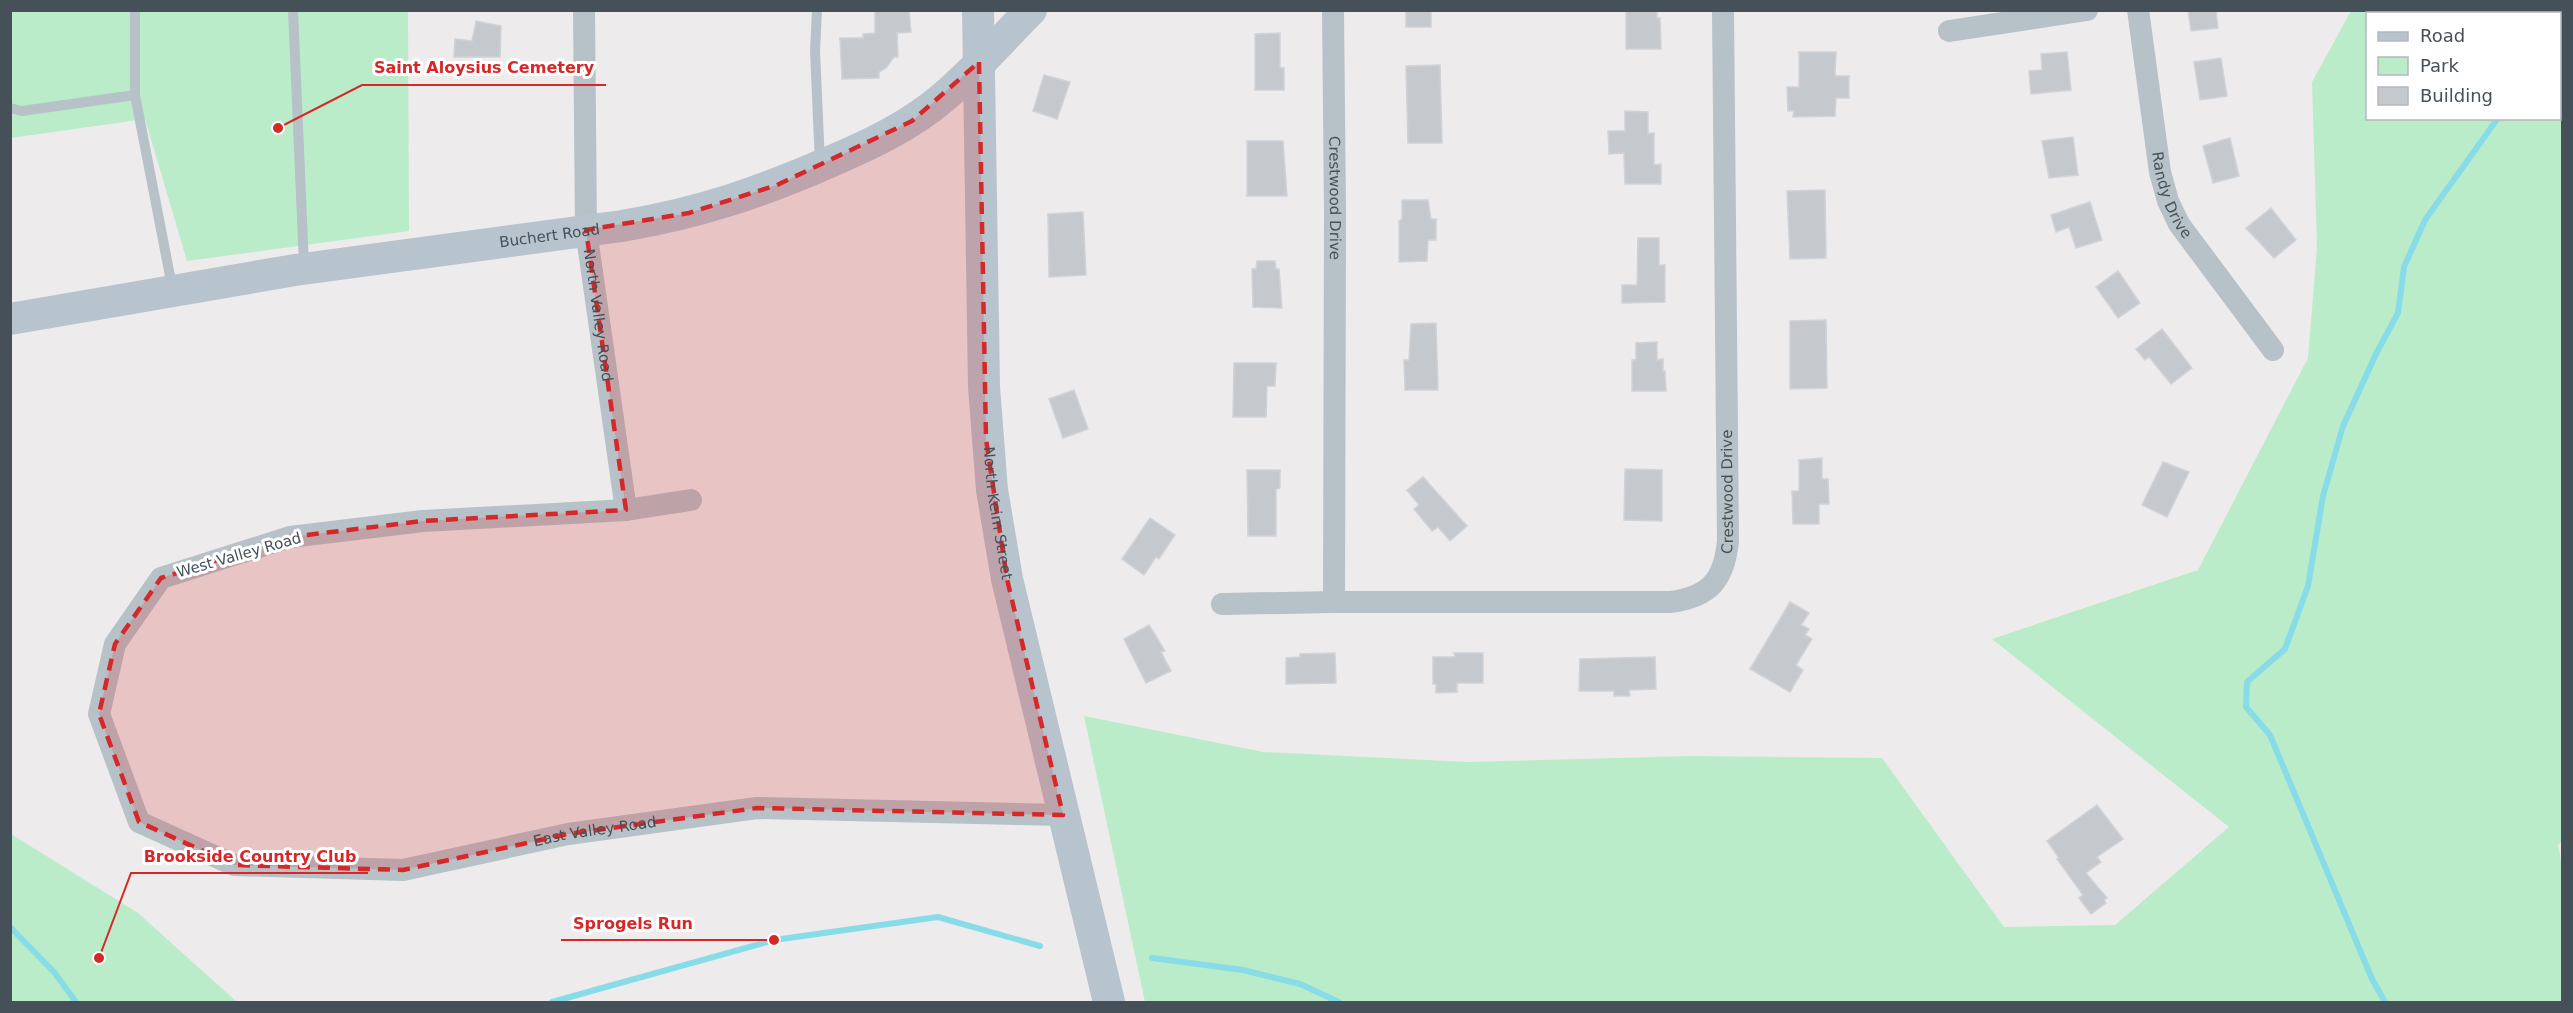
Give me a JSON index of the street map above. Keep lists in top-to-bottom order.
{
  "streets": {
    "street": [
      "Randy Drive",
      "Crestwood Drive",
      "Buchert Road",
      "North Valley Road",
      "North Keim Street",
      "West Valley Road",
      "East Valley Road"
    ]
  },
  "crossings": [
    ["Buchert Road", "North Valley Road"],
    ["Buchert Road", "North Keim Street"],
    ["North Valley Road", "West Valley Road"],
    ["North Keim Street", "East Valley Road"],
    ["West Valley Road", "East Valley Road"]
  ],
  "places": ["Saint Aloysius Cemetery", "Sprogels Run", "Brookside Country Club"],
  "legend": ["Road", "Park", "Building"]
}
